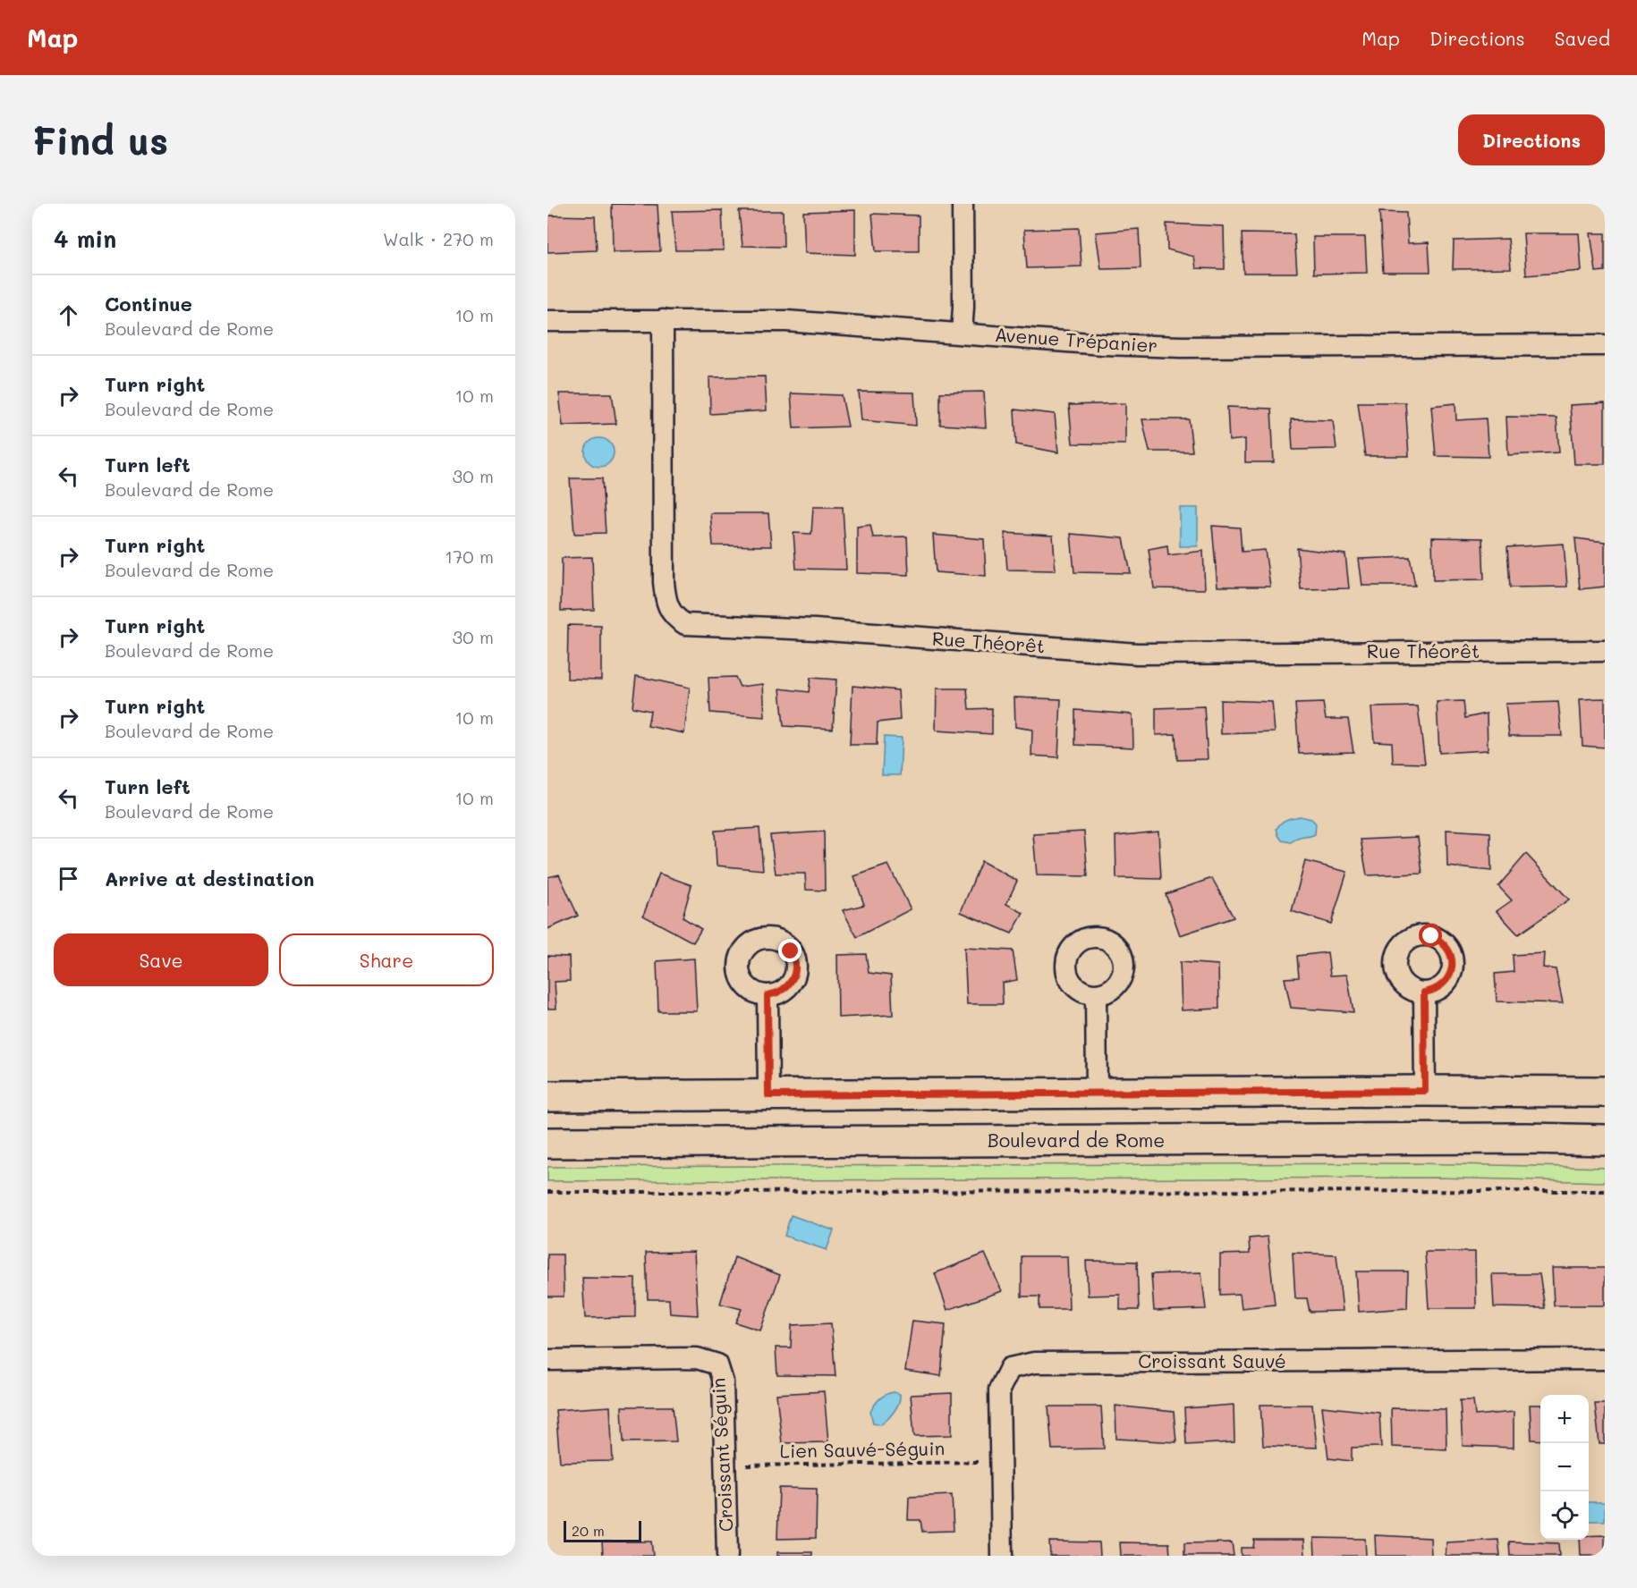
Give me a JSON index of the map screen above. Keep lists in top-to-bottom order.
{
  "streets": {
    "main road": ["Boulevard de Rome"],
    "street": [
      "Avenue Trépanier",
      "Rue Théorêt",
      "Croissant Sauvé",
      "Croissant Séguin"
    ],
    "path": ["Lien Sauvé-Séguin"]
  },
  "crossings": [
    ["Avenue Trépanier", "Rue Théorêt"]
  ],
  "scale_bar": "20 m",
  "page": {
    "header": "Map",
    "nav": ["Map", "Directions", "Saved"],
    "buttons": [
      "Directions",
      ["Save", "Share"]
    ],
    "title": "Find us",
    "heading": ["4 min", "Walk · 270 m"],
    "list": [
      ["Continue", "Boulevard de Rome", "10 m"],
      ["Turn right", "Boulevard de Rome", "10 m"],
      ["Turn left", "Boulevard de Rome", "30 m"],
      ["Turn right", "Boulevard de Rome", "170 m"],
      ["Turn right", "Boulevard de Rome", "30 m"],
      ["Turn right", "Boulevard de Rome", "10 m"],
      ["Turn left", "Boulevard de Rome", "10 m"],
      "Arrive at destination"
    ],
    "map_buttons": ["+", "−"],
    "scale": "20 m"
  }
}
